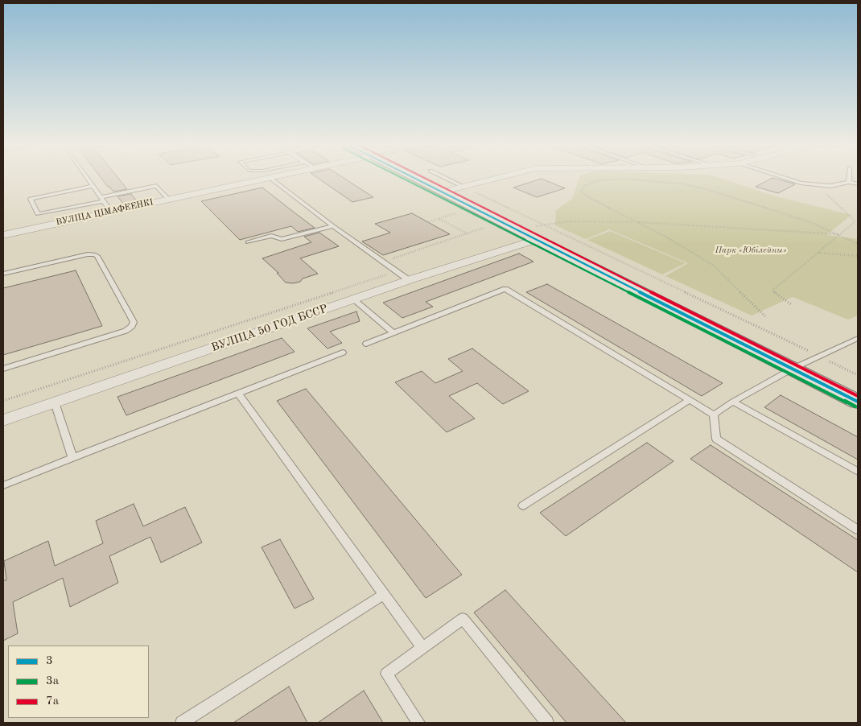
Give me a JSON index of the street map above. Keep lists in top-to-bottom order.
{
  "streets": {
    "street": ["ВУЛІЦА ЦІМАФЕЕНКІ", "ВУЛІЦА 50 ГОД БССР"]
  },
  "parks": ["Парк «Юбілейны»"],
  "lines": ["transit line 3", "transit line 3а", "transit line 7а"],
  "legend": ["3", "3а", "7а"]
}
